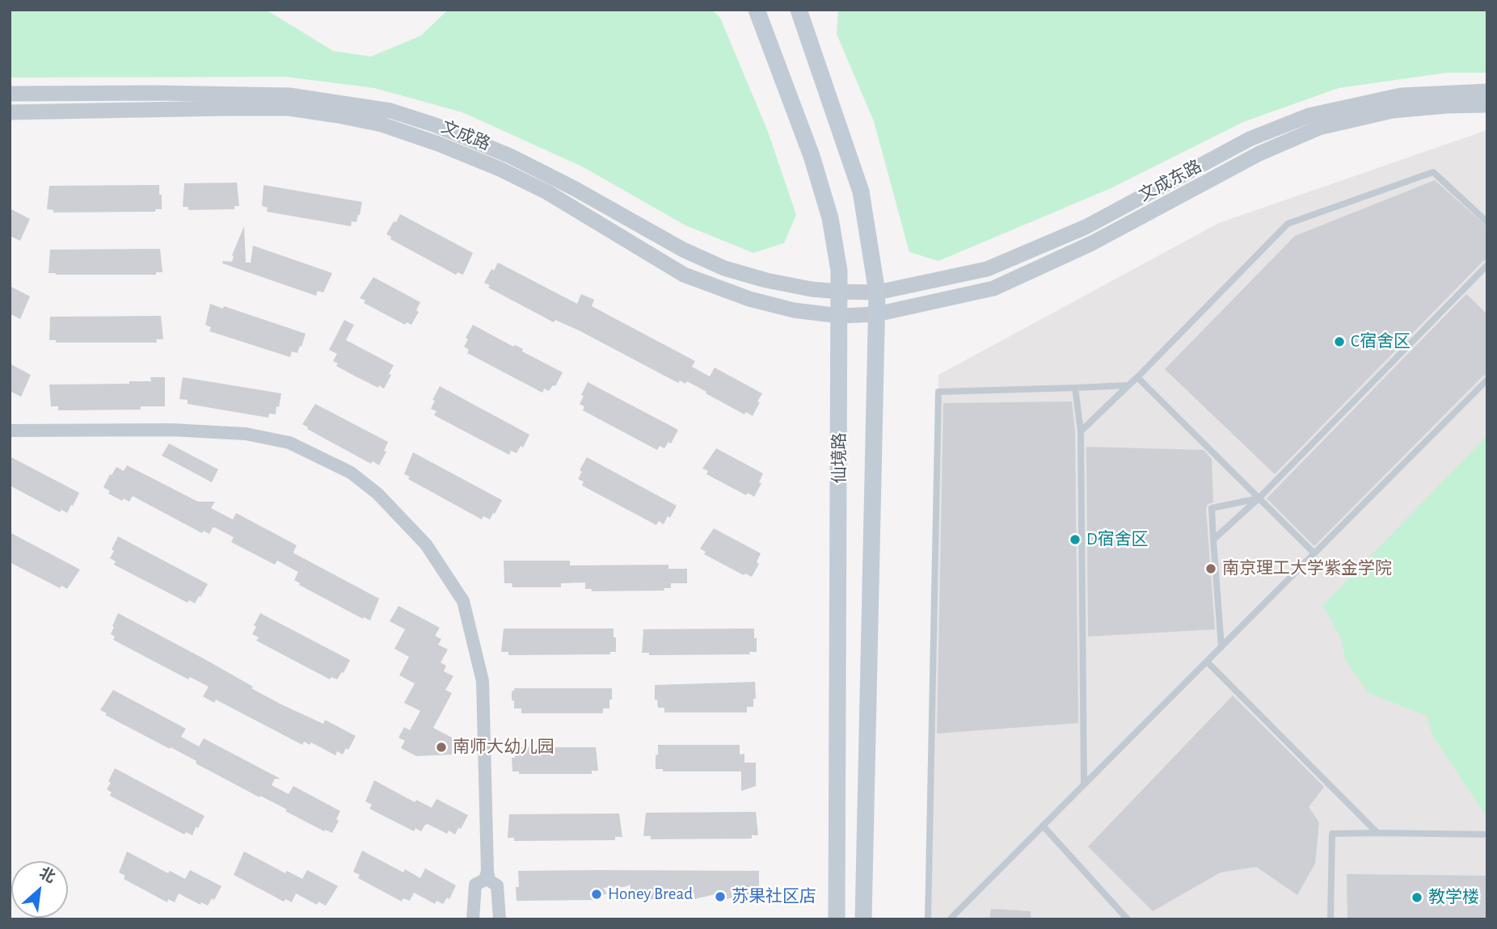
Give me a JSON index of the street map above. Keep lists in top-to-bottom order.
{
  "streets": {
    "main road": ["仙境路"],
    "street": ["文成路", "文成东路"]
  },
  "crossings": [
    ["文成路", "文成东路"],
    ["文成路", "仙境路"],
    ["文成东路", "仙境路"]
  ],
  "places": [
    "C宿舍区",
    "D宿舍区",
    "南京理工大学紫金学院",
    "南师大幼儿园",
    "Honey Bread",
    "苏果社区店",
    "教学楼"
  ],
  "north": "top right"
}
